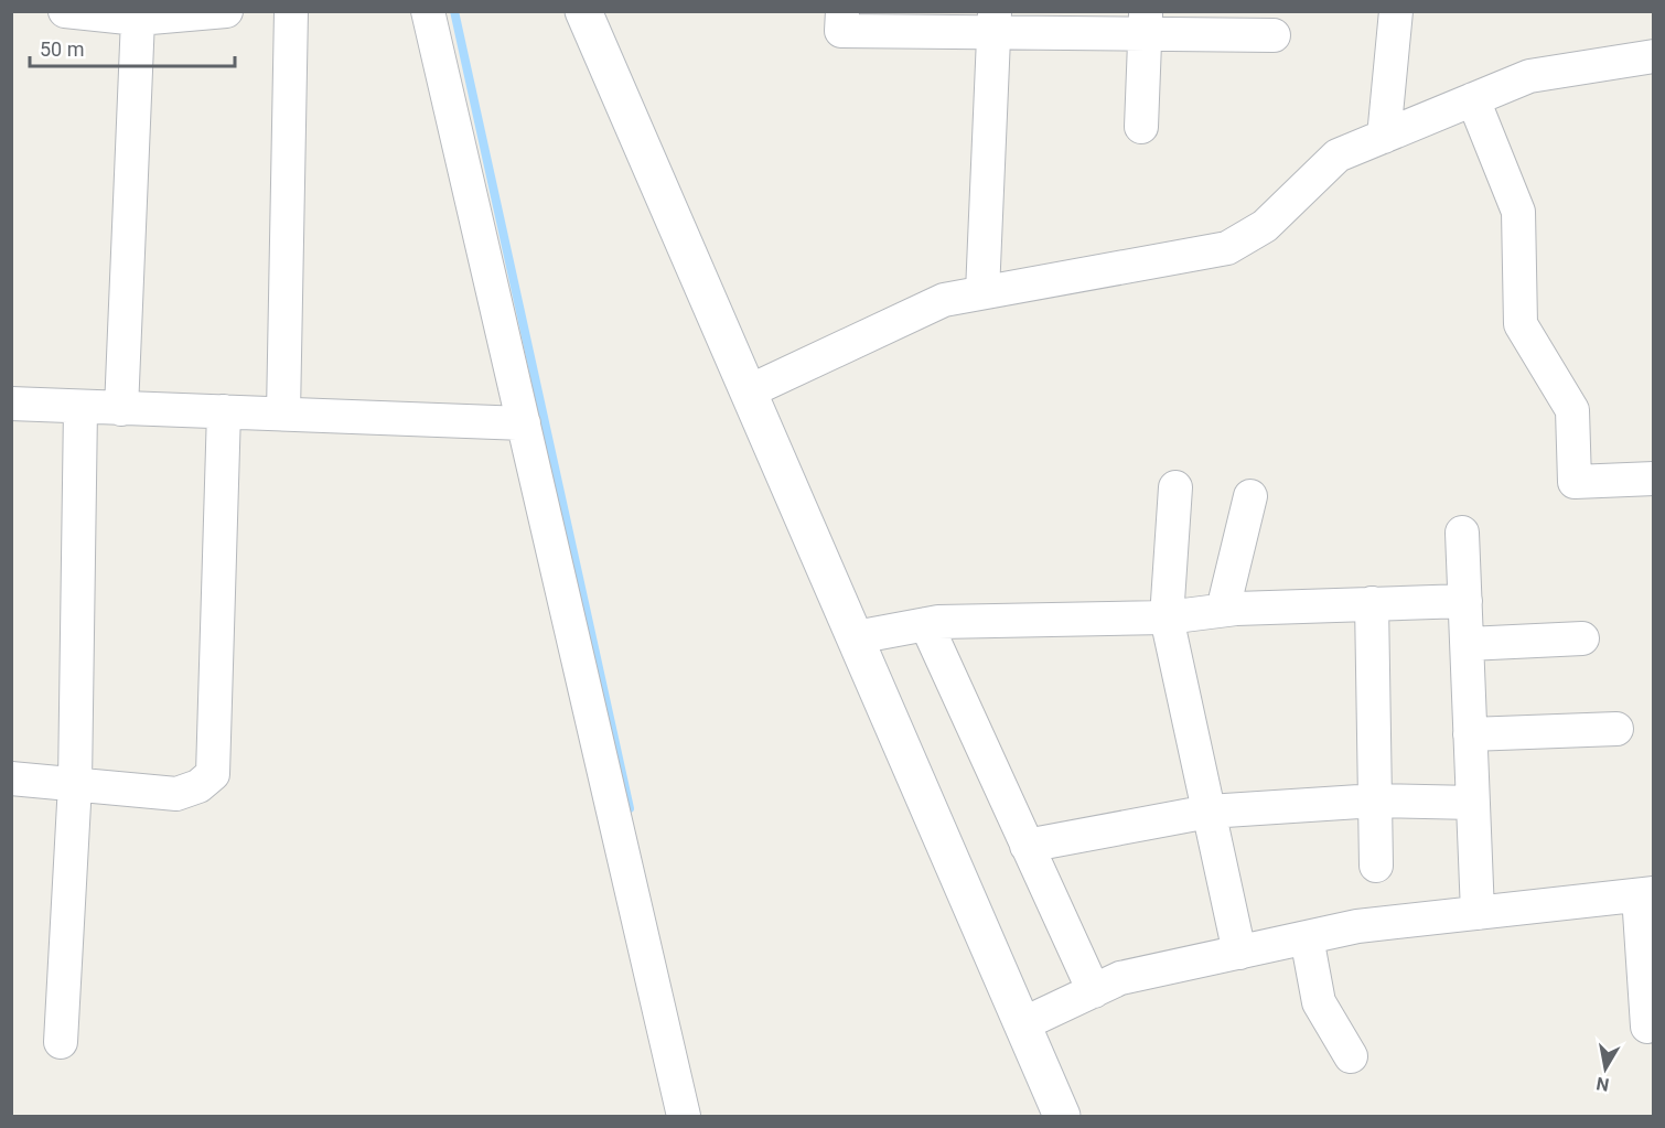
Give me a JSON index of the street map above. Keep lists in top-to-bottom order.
{
  "scale_bar": "50 m",
  "north": "bottom"
}
